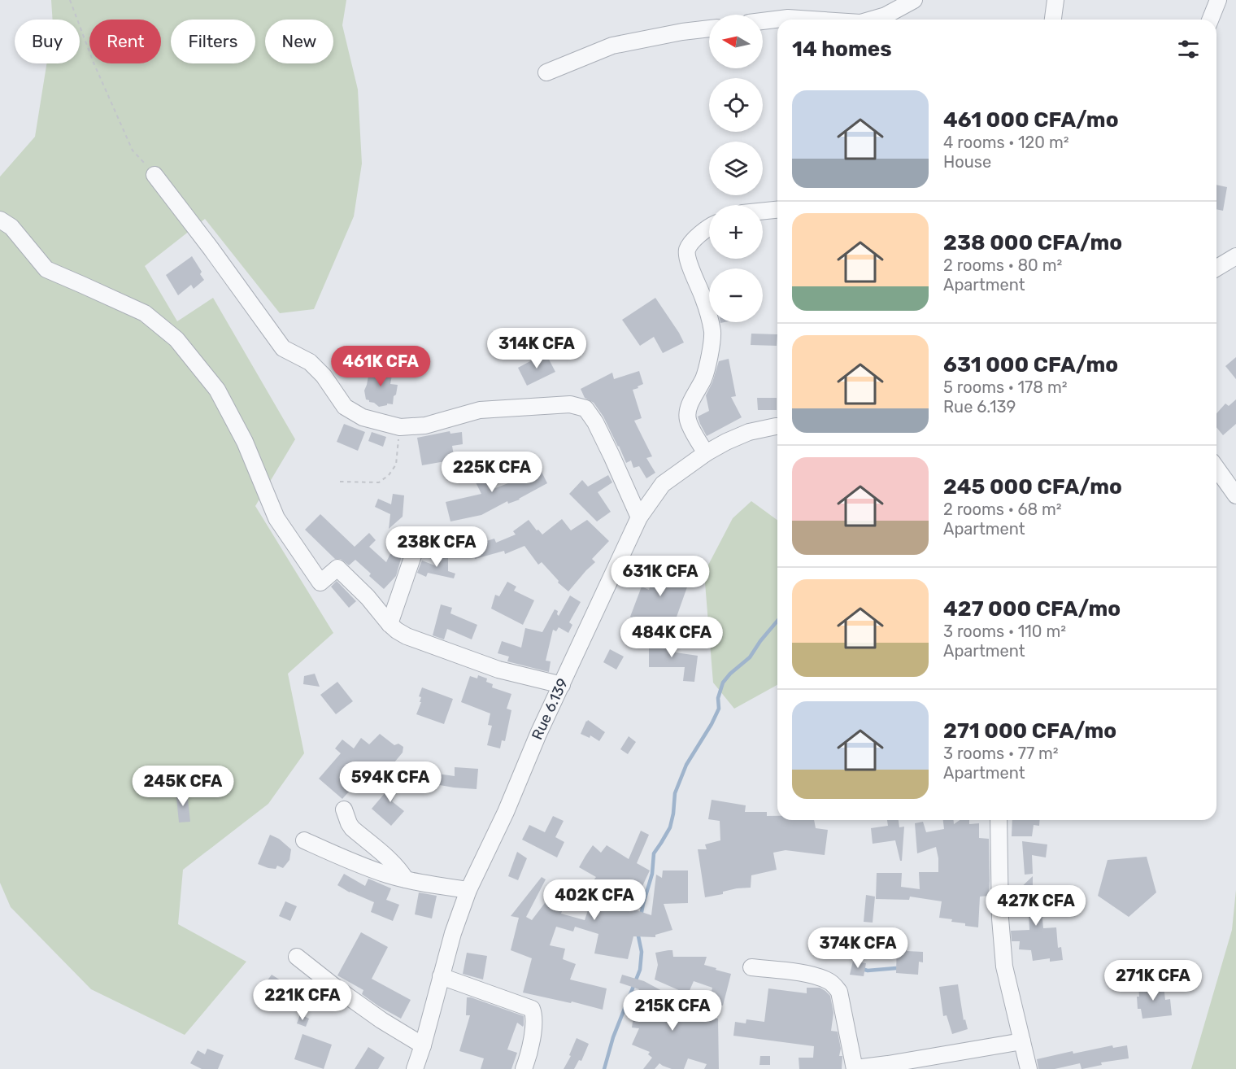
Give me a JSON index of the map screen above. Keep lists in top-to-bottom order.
{
  "streets": {
    "street": ["Rue 6.139"]
  },
  "north": "left",
  "page": {
    "map_buttons": ["+", "−"],
    "chip": [
      "Buy",
      "Rent",
      "Filters",
      "New"
    ],
    "heading": "14 homes",
    "list": [
      {
        "name": "461 000 CFA/mo",
        "note": "4 rooms · 120 m² · House"
      },
      {
        "name": "238 000 CFA/mo",
        "note": "2 rooms · 80 m² · Apartment"
      },
      {
        "name": "631 000 CFA/mo",
        "note": "5 rooms · 178 m² · Rue 6.139"
      },
      {
        "name": "245 000 CFA/mo",
        "note": "2 rooms · 68 m² · Apartment"
      },
      {
        "name": "427 000 CFA/mo",
        "note": "3 rooms · 110 m² · Apartment"
      },
      {
        "name": "271 000 CFA/mo",
        "note": "3 rooms · 77 m² · Apartment"
      }
    ],
    "price": [
      "314K CFA",
      "461K CFA",
      "225K CFA",
      "238K CFA",
      "631K CFA",
      "484K CFA",
      "594K CFA",
      "245K CFA",
      "402K CFA",
      "427K CFA",
      "374K CFA",
      "271K CFA",
      "221K CFA",
      "215K CFA"
    ]
  }
}
